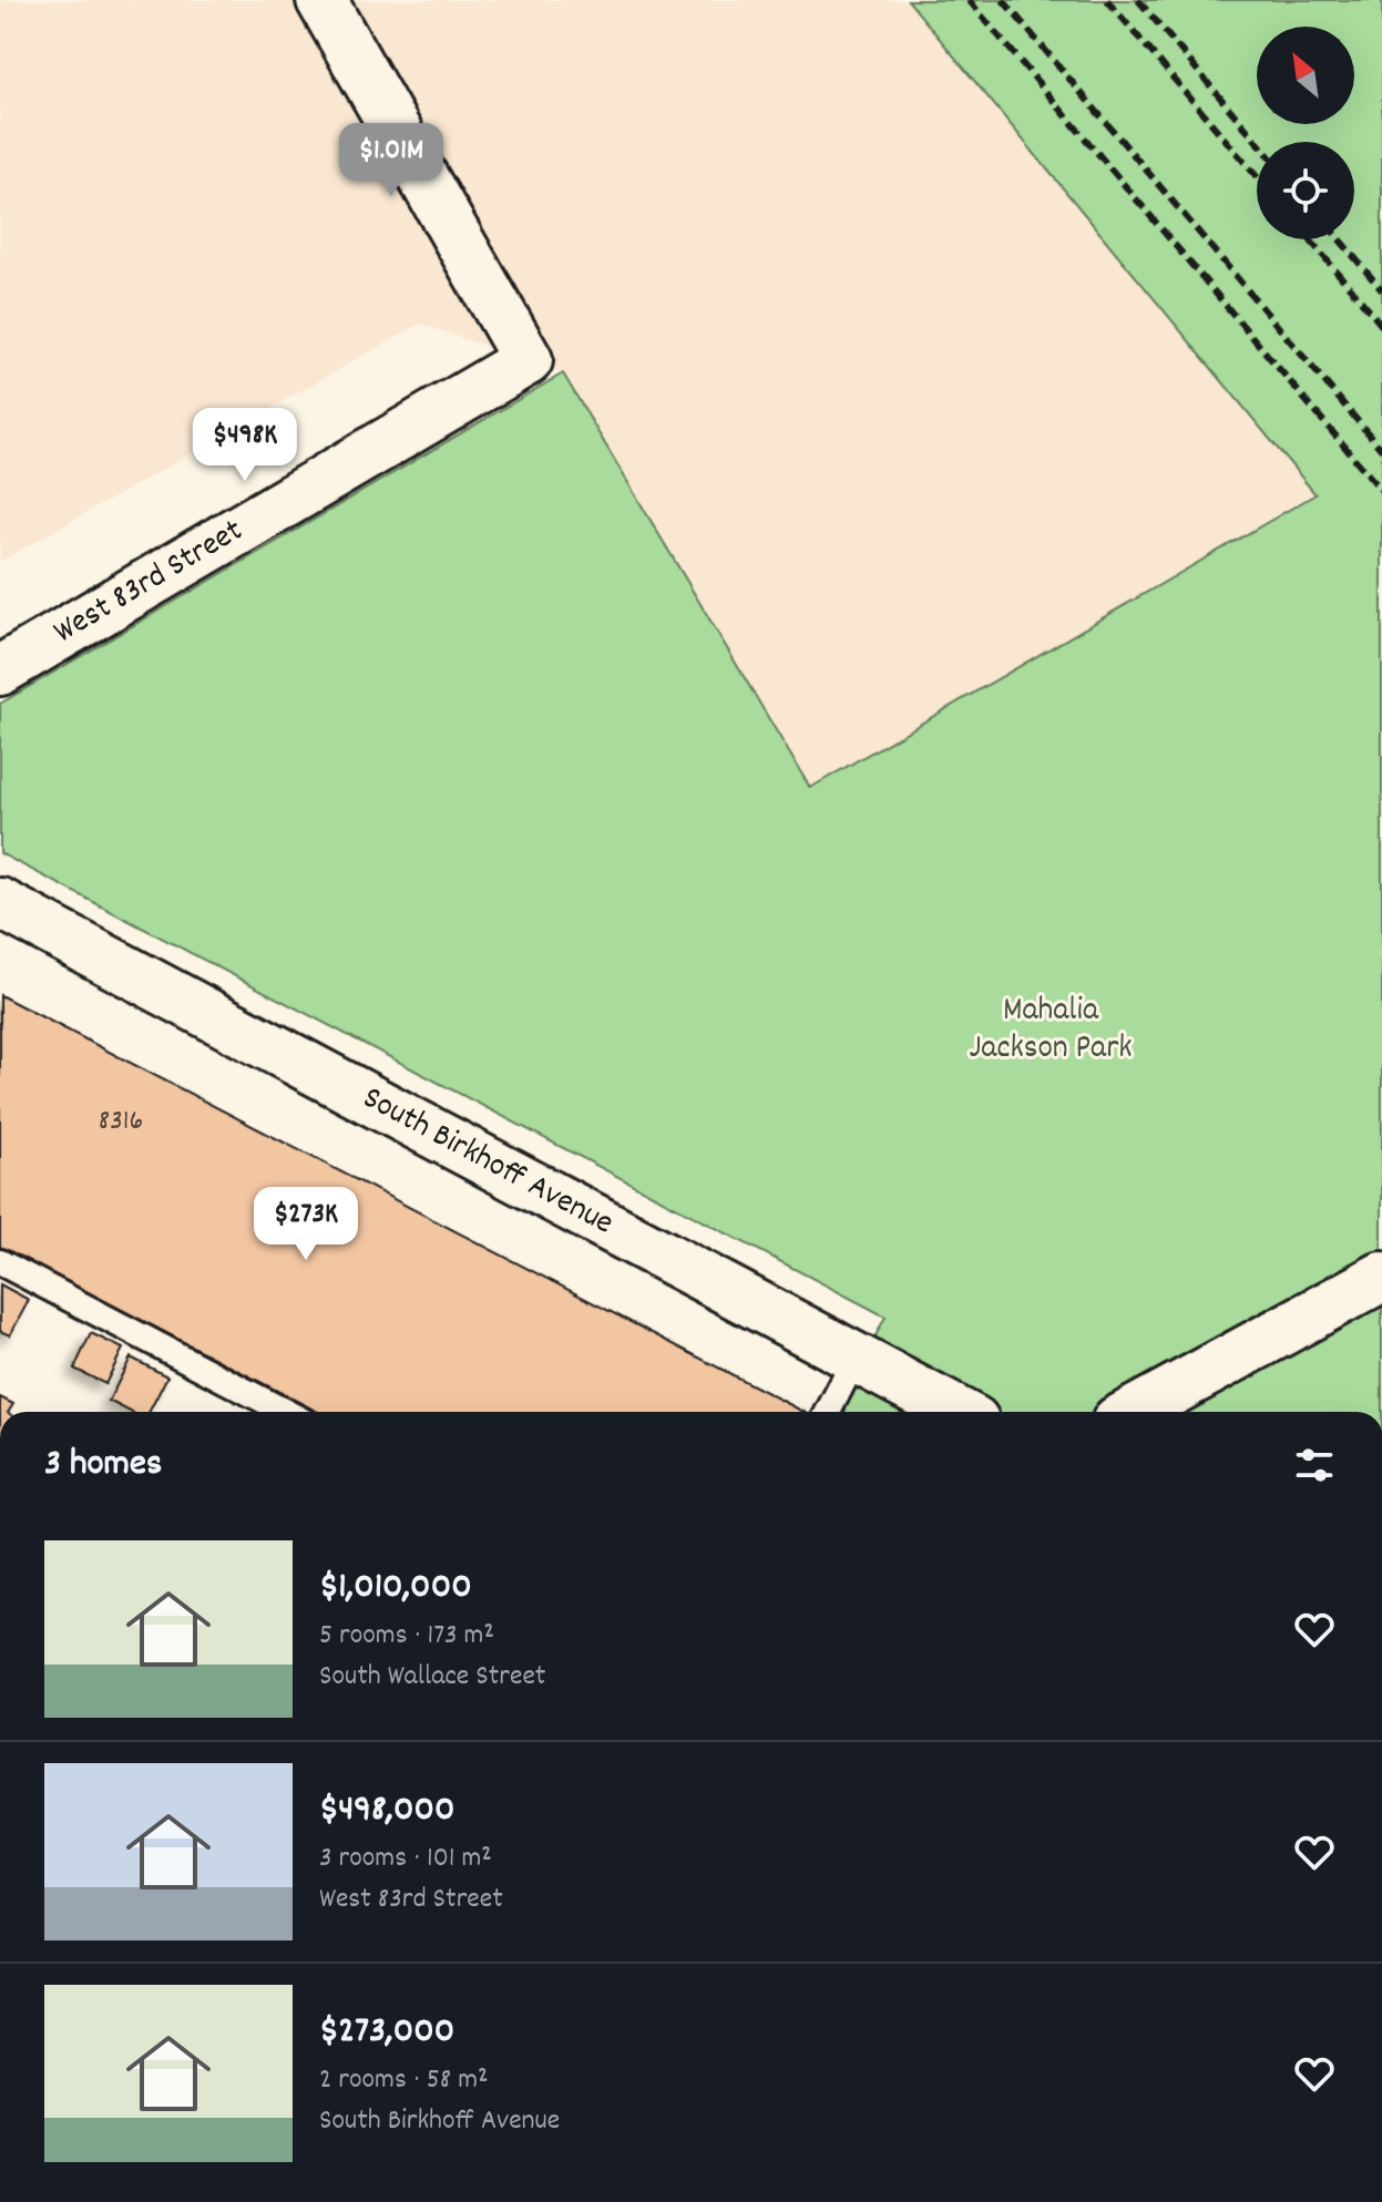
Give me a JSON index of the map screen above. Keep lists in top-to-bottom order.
{
  "streets": {
    "street": ["West 83rd Street", "South Birkhoff Avenue"]
  },
  "parks": ["Mahalia Jackson Park"],
  "house_numbers": ["8316"],
  "north": "top left",
  "page": {
    "price": ["$1.01M", "$498K", "$273K"],
    "heading": "3 homes",
    "list": [
      {
        "name": "$1,010,000",
        "note": "5 rooms · 173 m² · South Wallace Street"
      },
      {
        "name": "$498,000",
        "note": "3 rooms · 101 m² · West 83rd Street"
      },
      {
        "name": "$273,000",
        "note": "2 rooms · 58 m² · South Birkhoff Avenue"
      }
    ]
  }
}
